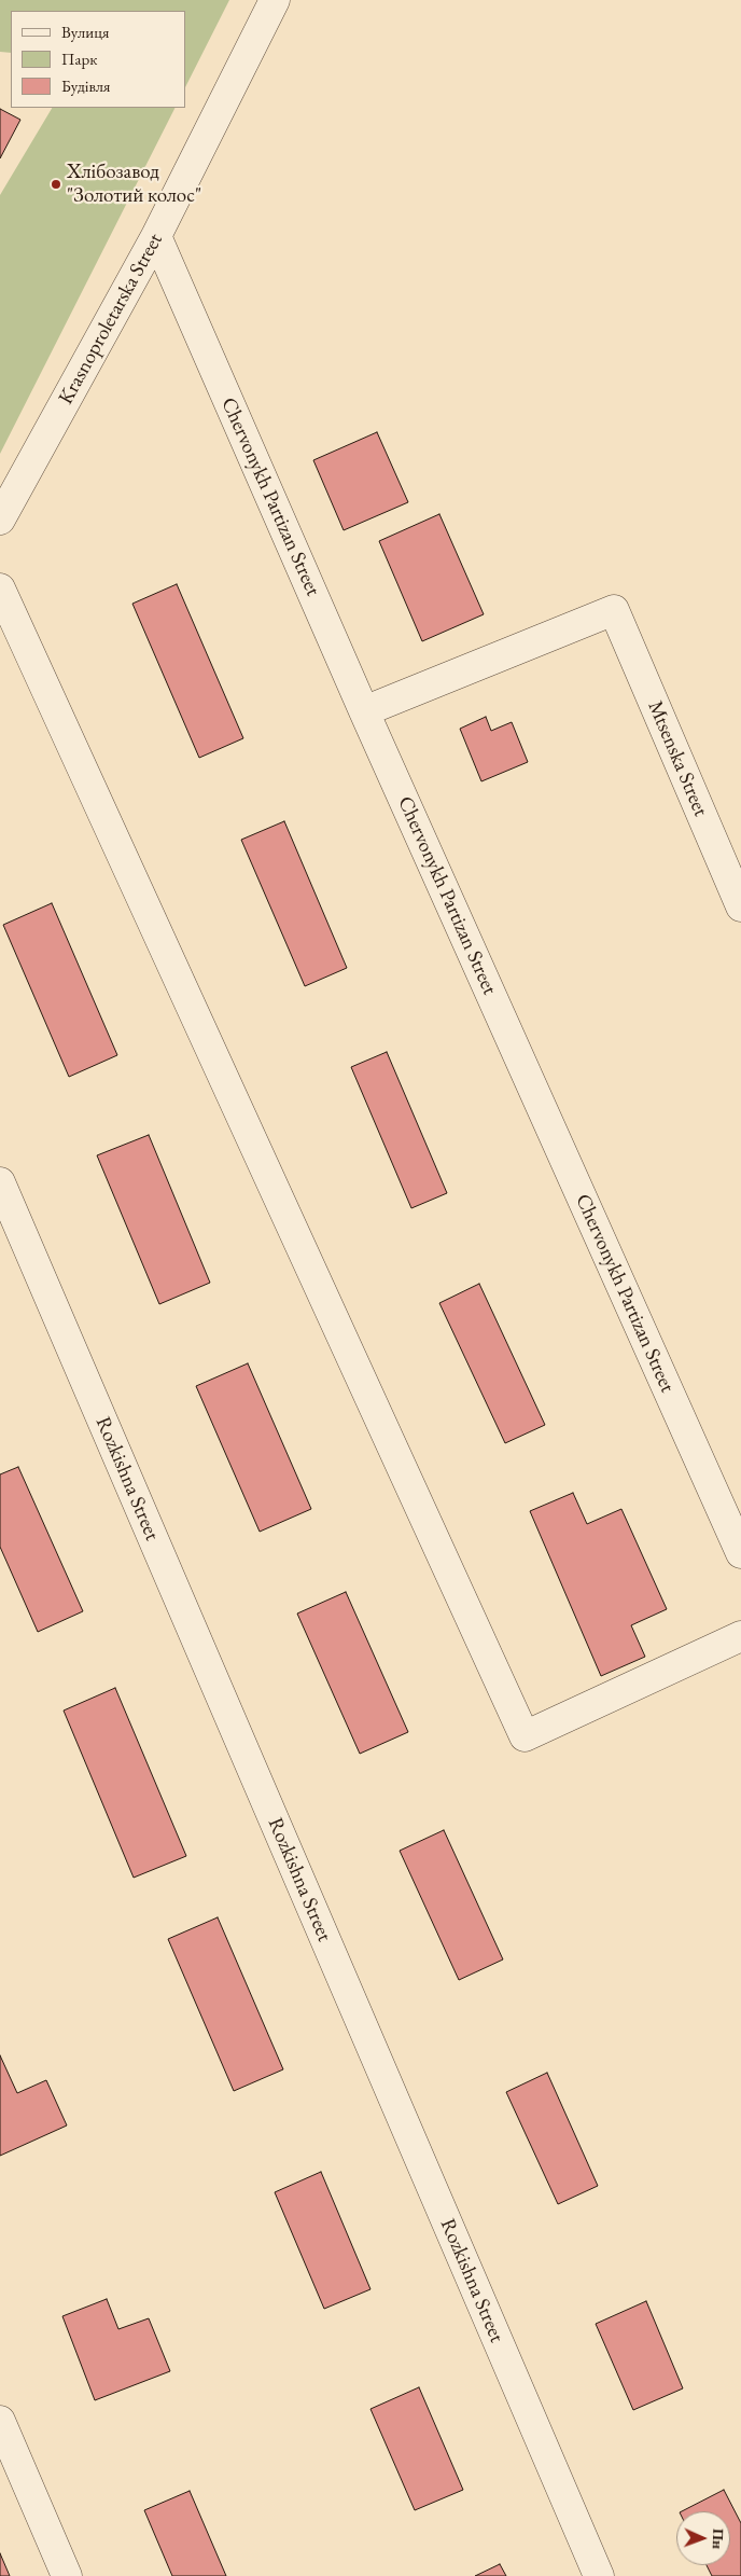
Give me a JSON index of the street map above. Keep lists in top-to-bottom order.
{
  "streets": {
    "street": [
      "Krasnoproletarska Street",
      "Chervonykh Partizan Street",
      "Mtsenska Street",
      "Rozkishna Street"
    ]
  },
  "crossings": [
    ["Krasnoproletarska Street", "Chervonykh Partizan Street"],
    ["Chervonykh Partizan Street", "Mtsenska Street"]
  ],
  "places": ["Хлібозавод \"Золотий колос\""],
  "legend": ["Вулиця", "Парк", "Будівля"],
  "north": "right"
}
